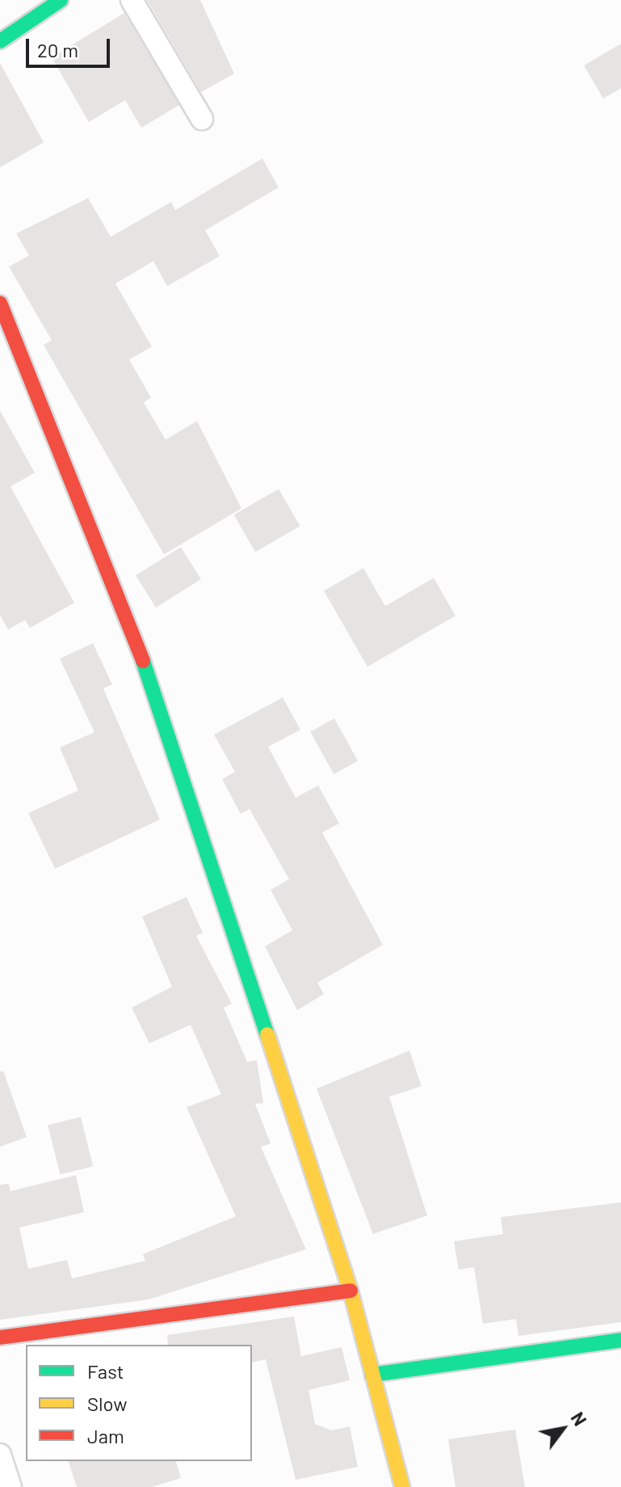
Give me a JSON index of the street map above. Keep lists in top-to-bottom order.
{
  "legend": ["Fast", "Slow", "Jam"],
  "scale_bar": "20 m",
  "north": "top right"
}
